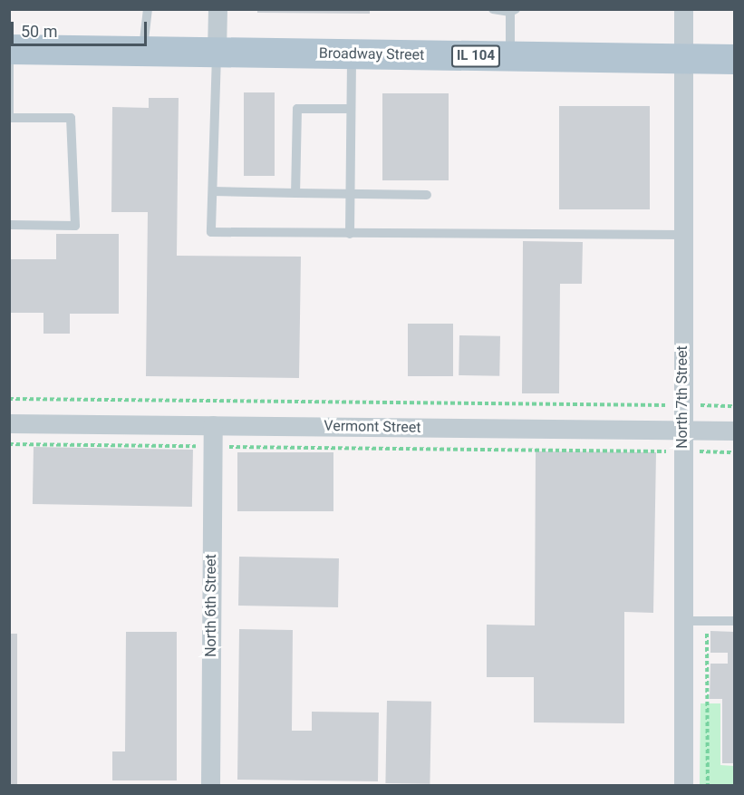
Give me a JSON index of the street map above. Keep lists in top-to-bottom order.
{
  "streets": {
    "main road": ["Broadway Street", "IL 104"],
    "street": ["North 7th Street", "Vermont Street", "North 6th Street"]
  },
  "crossings": [
    ["Broadway Street", "North 7th Street"],
    ["North 7th Street", "Vermont Street"],
    ["Vermont Street", "North 6th Street"]
  ],
  "scale_bar": "50 m"
}
